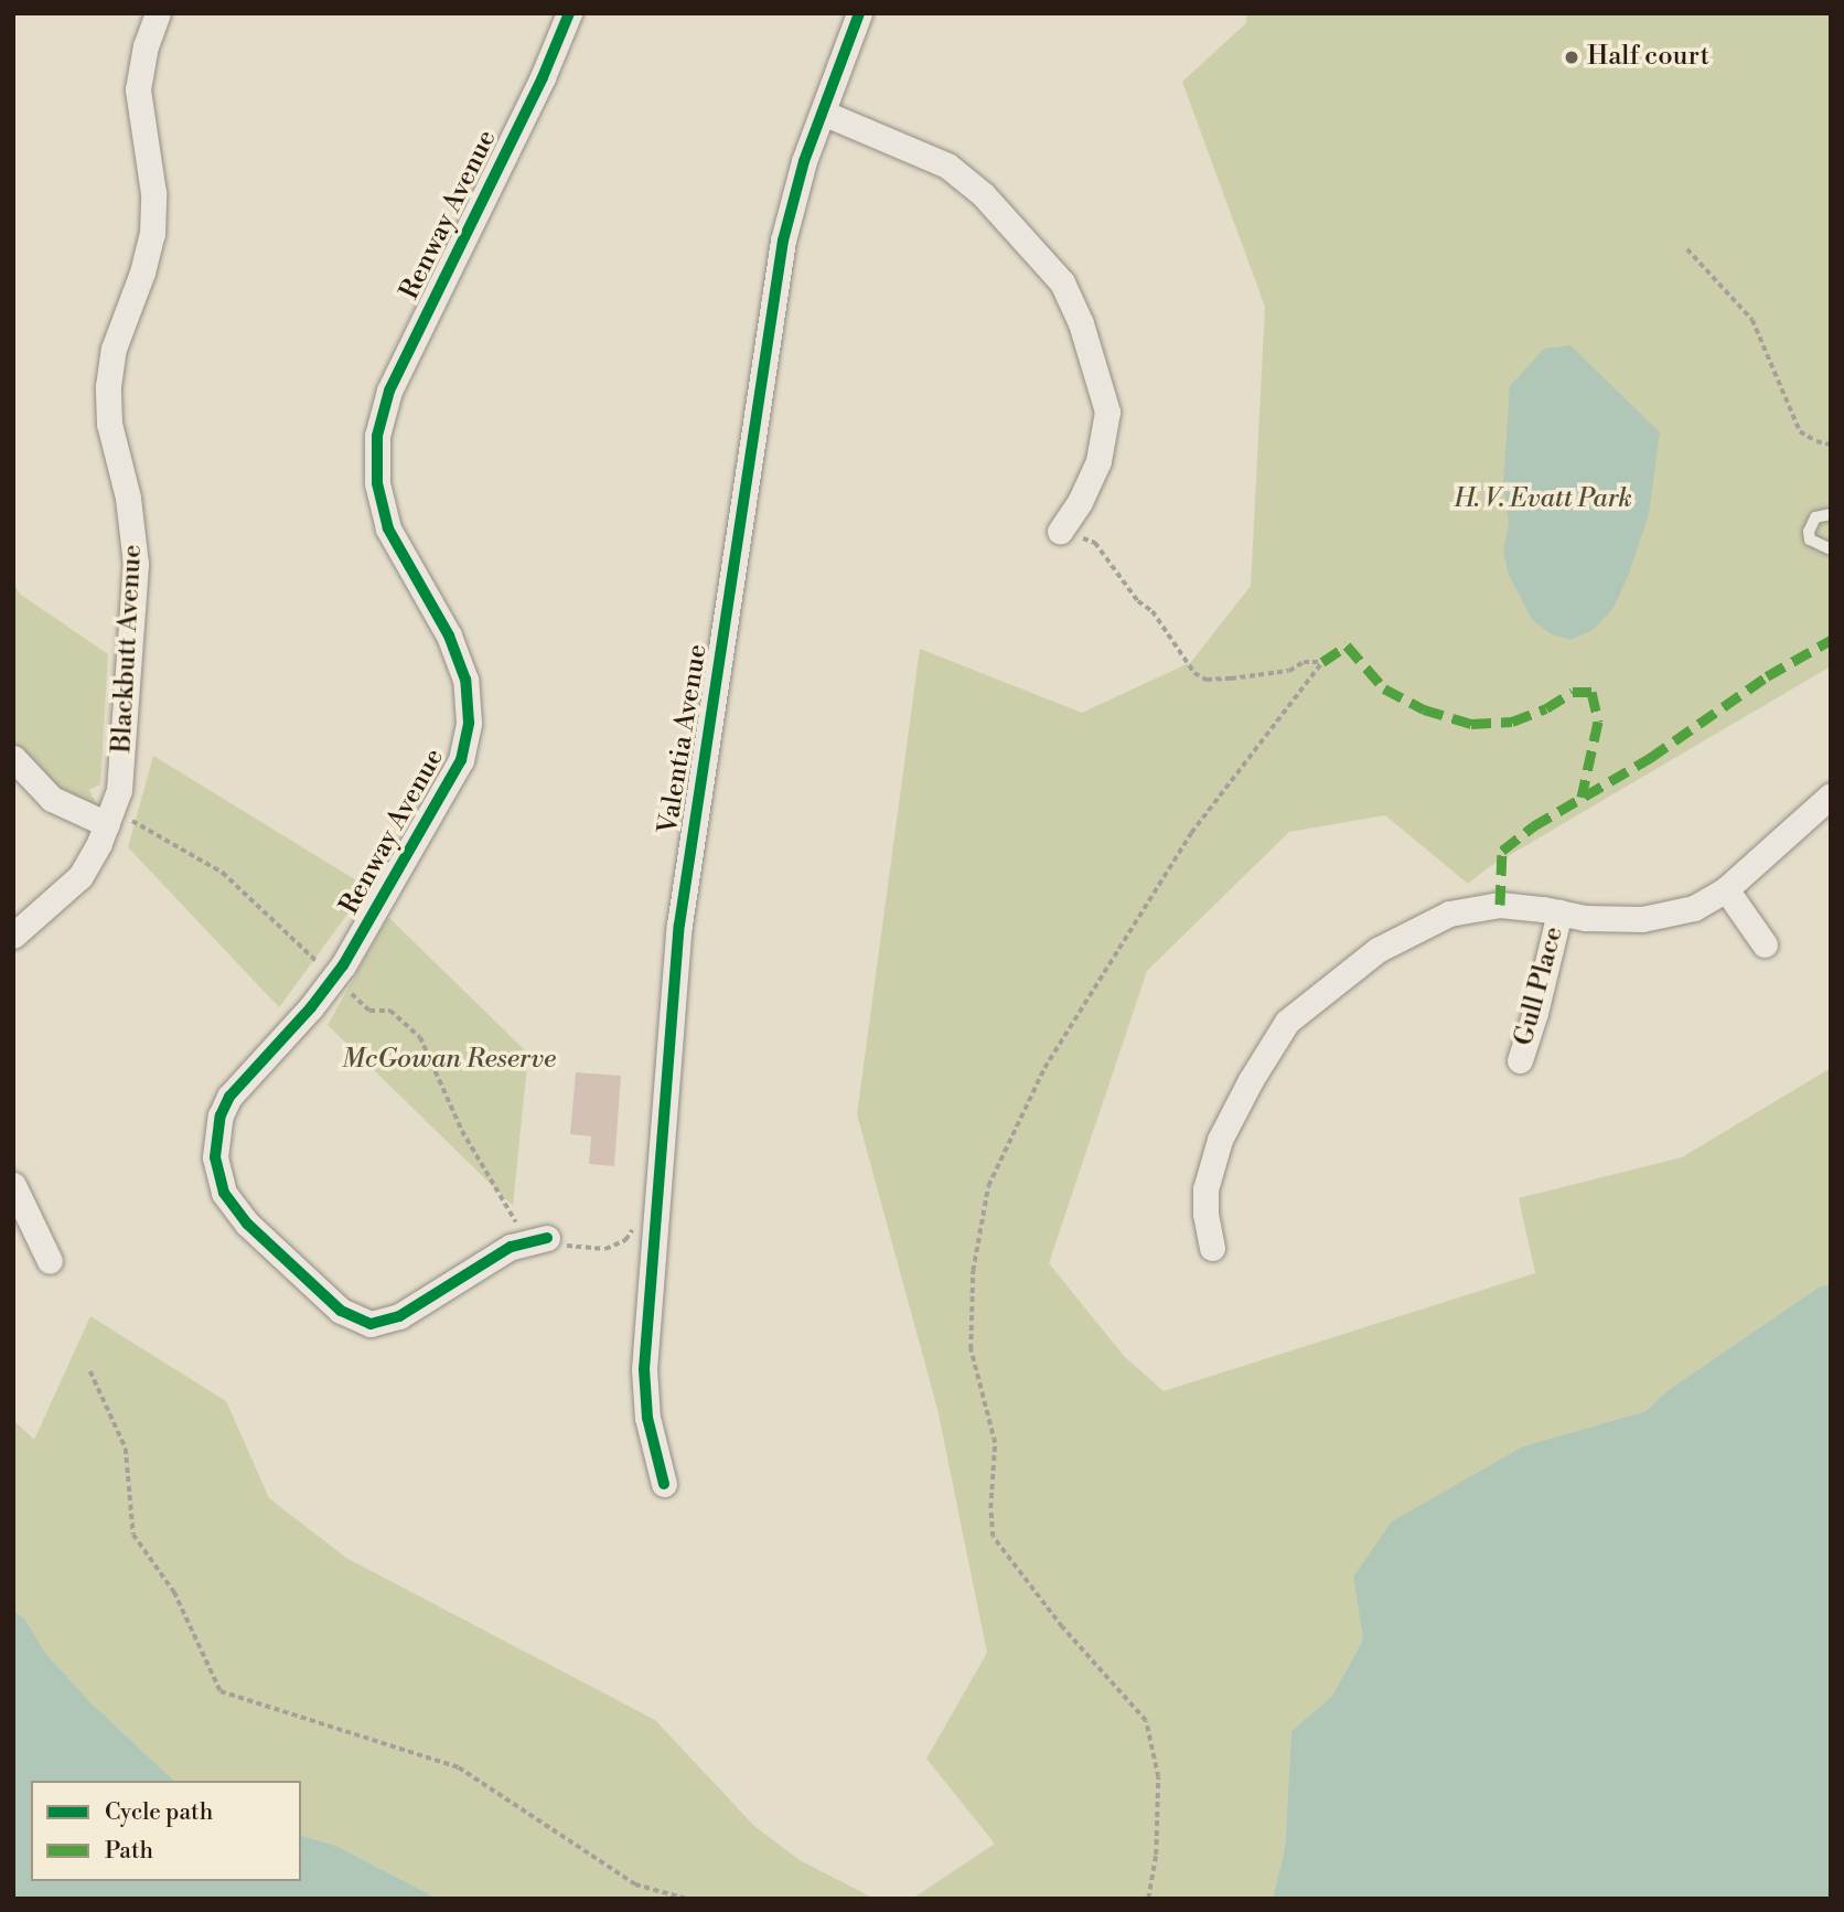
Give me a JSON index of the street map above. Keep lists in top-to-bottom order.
{
  "streets": {
    "street": [
      "Renway Avenue",
      "Blackbutt Avenue",
      "Valentia Avenue",
      "Gull Place"
    ]
  },
  "parks": ["H. V. Evatt Park", "McGowan Reserve"],
  "places": ["Half court"],
  "legend": ["Cycle path", "Path"]
}
